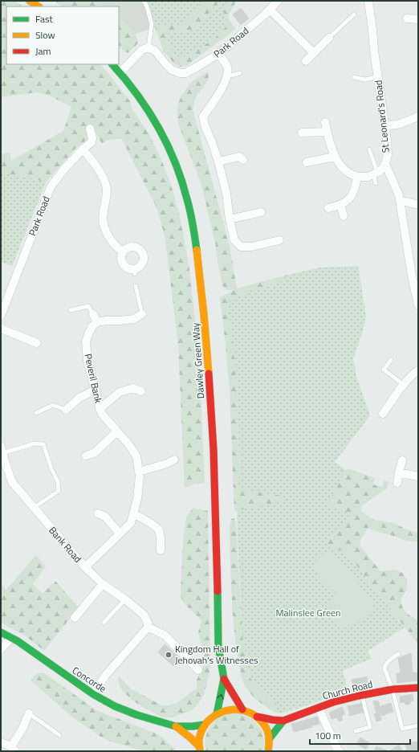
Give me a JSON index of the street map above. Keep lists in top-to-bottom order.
{
  "streets": {
    "main road": ["Dawley Green Way", "Concorde", "Church Road"],
    "street": [
      "Park Road",
      "St Leonard's Road",
      "Peveril Bank",
      "Bank Road"
    ]
  },
  "crossings": [
    ["Peveril Bank", "Bank Road"]
  ],
  "parks": ["Malinslee Green"],
  "places": ["Kingdom Hall of Jehovah's Witnesses"],
  "legend": ["Fast", "Slow", "Jam"],
  "scale_bar": "100 m"
}
